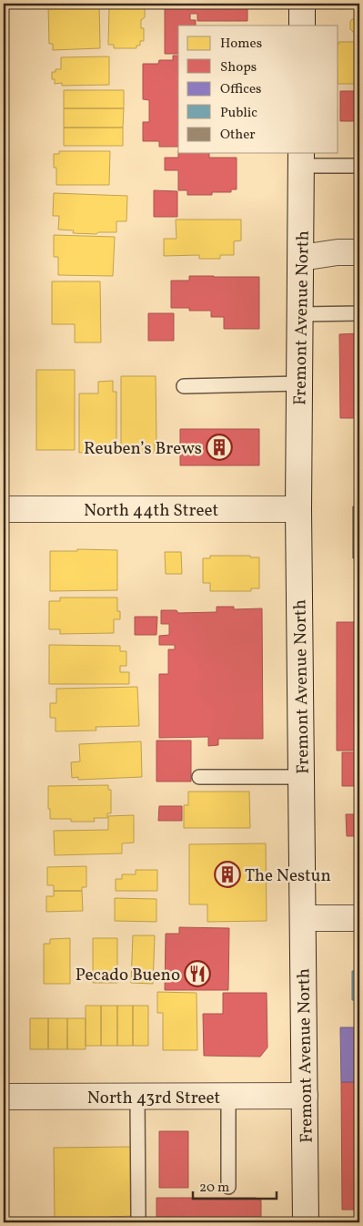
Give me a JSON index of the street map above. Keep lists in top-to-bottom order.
{
  "streets": {
    "main road": ["Fremont Avenue North", "North 44th Street", "North 43rd Street"]
  },
  "crossings": [
    ["Fremont Avenue North", "North 44th Street"],
    ["Fremont Avenue North", "North 43rd Street"]
  ],
  "places": {
    "building": ["Reuben’s Brews", "The Nestun"],
    "restaurant": ["Pecado Bueno"]
  },
  "legend": [
    "Homes",
    "Shops",
    "Offices",
    "Public",
    "Other"
  ],
  "scale_bar": "20 m"
}
